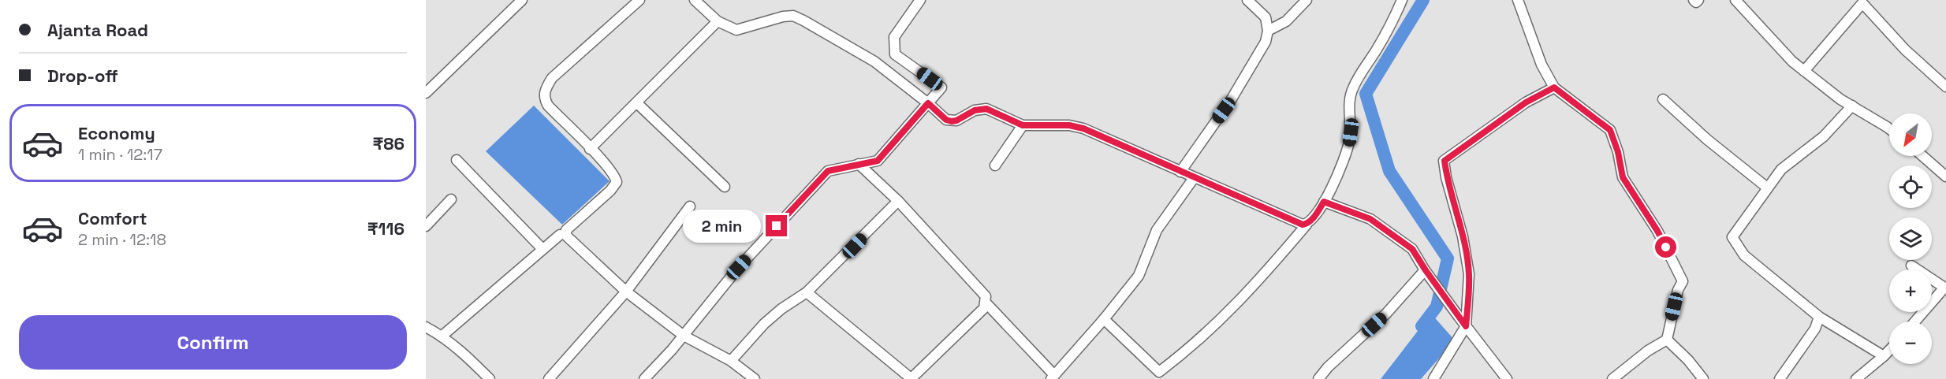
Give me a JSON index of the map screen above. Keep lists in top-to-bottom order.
{
  "north": "bottom left",
  "page": {
    "banner": ["Ajanta Road", "Drop-off"],
    "list": [
      {
        "name": "Economy",
        "note": "1 min · 12:17",
        "value": "₹86"
      },
      {
        "name": "Comfort",
        "note": "2 min · 12:18",
        "value": "₹116"
      }
    ],
    "map_buttons": ["+", "−"],
    "bubble": "2 min",
    "buttons": "Confirm"
  }
}
